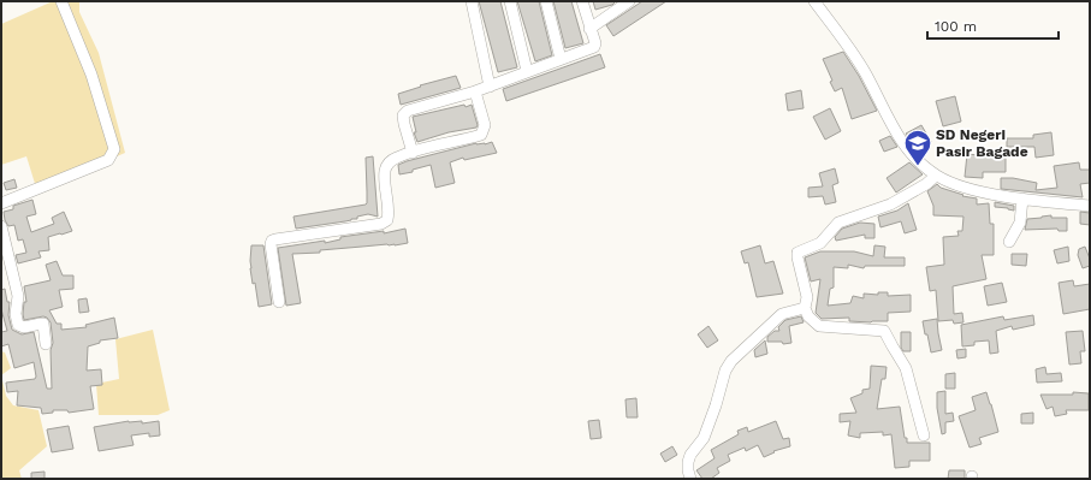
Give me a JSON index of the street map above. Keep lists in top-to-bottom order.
{
  "places": {
    "school or university": ["SD Negeri Pasir Bagade"]
  },
  "scale_bar": "100 m"
}
